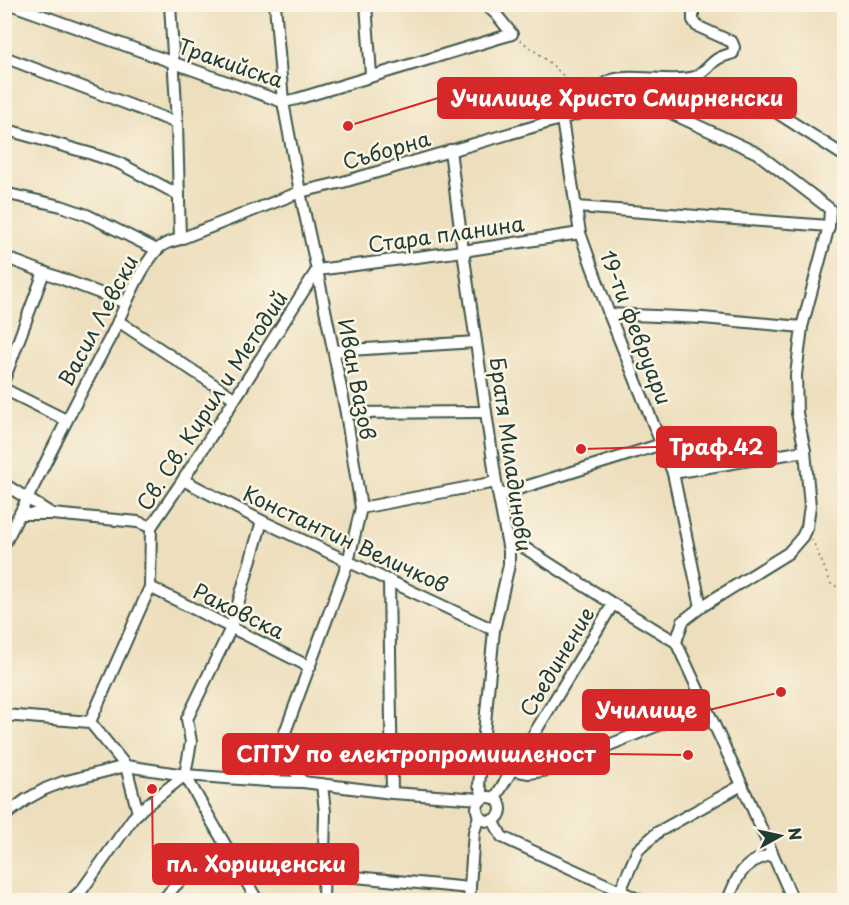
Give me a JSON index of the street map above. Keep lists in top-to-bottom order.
{
  "streets": {
    "street": [
      "Тракийска",
      "Съборна",
      "Стара планина",
      "Васил Левски",
      "19-ти февруари",
      "Иван Вазов",
      "Св. Св. Кирил и Методий",
      "Братя Миладинови",
      "Константин Величков",
      "Раковска",
      "Съединение"
    ]
  },
  "crossings": [
    ["Тракийска", "Иван Вазов"],
    ["Съборна", "Васил Левски"],
    ["Съборна", "19-ти февруари"],
    ["Съборна", "Иван Вазов"],
    ["Съборна", "Братя Миладинови"],
    ["Стара планина", "19-ти февруари"],
    ["Стара планина", "Иван Вазов"],
    ["Стара планина", "Св. Св. Кирил и Методий"],
    ["Стара планина", "Братя Миладинови"],
    ["Иван Вазов", "Св. Св. Кирил и Методий"],
    ["Иван Вазов", "Константин Величков"],
    ["Иван Вазов", "Раковска"],
    ["Св. Св. Кирил и Методий", "Константин Величков"],
    ["Св. Св. Кирил и Методий", "Раковска"],
    ["Братя Миладинови", "Константин Величков"],
    ["Братя Миладинови", "Съединение"]
  ],
  "places": [
    "Училище Христо Смирненски",
    "Траф.42",
    "Училище",
    "СПТУ по електропромишленост",
    "пл. Хорищенски"
  ],
  "north": "right"
}
